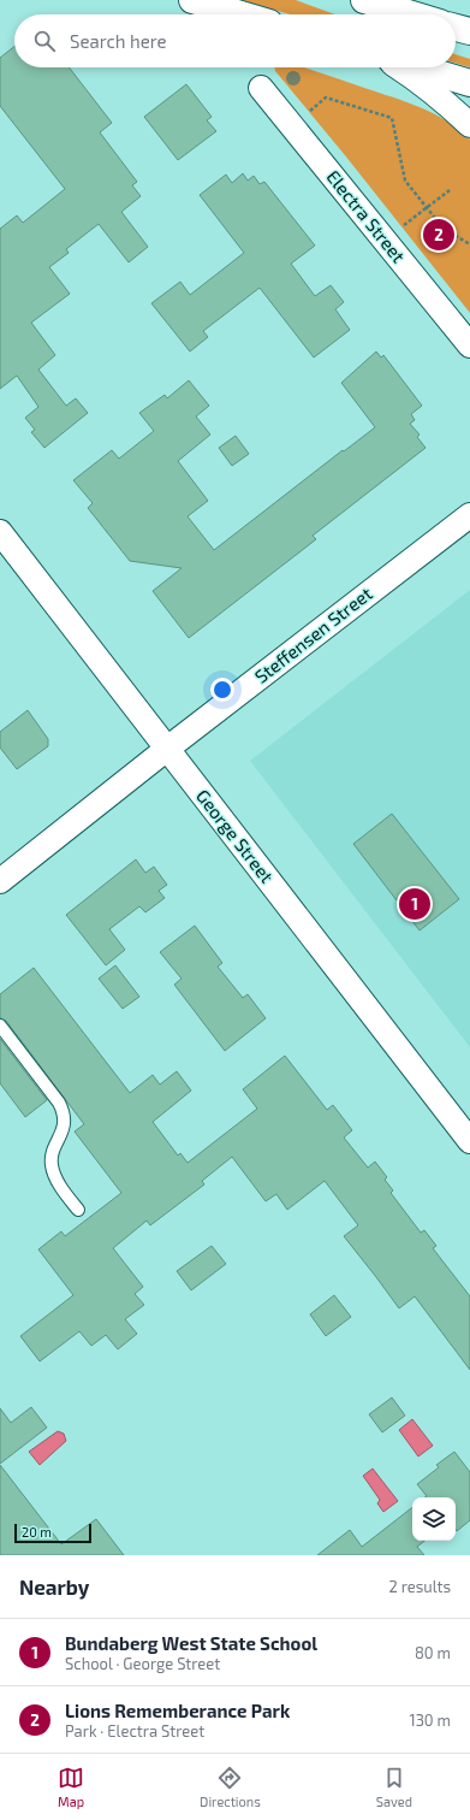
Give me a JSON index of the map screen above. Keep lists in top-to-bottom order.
{
  "streets": {
    "street": ["Electra Street", "Steffensen Street", "George Street"]
  },
  "crossings": [
    ["Steffensen Street", "George Street"]
  ],
  "scale_bar": "20 m",
  "page": {
    "search": "Search here",
    "pins": ["2", "1"],
    "scale": "20 m",
    "heading": ["Nearby", "2 results"],
    "list": [
      {
        "mark": "1",
        "name": "Bundaberg West State School",
        "note": "School · George Street",
        "value": "80 m"
      },
      {
        "mark": "2",
        "name": "Lions Rememberance Park",
        "note": "Park · Electra Street",
        "value": "130 m"
      }
    ],
    "nav": ["Map", "Directions", "Saved"]
  }
}
